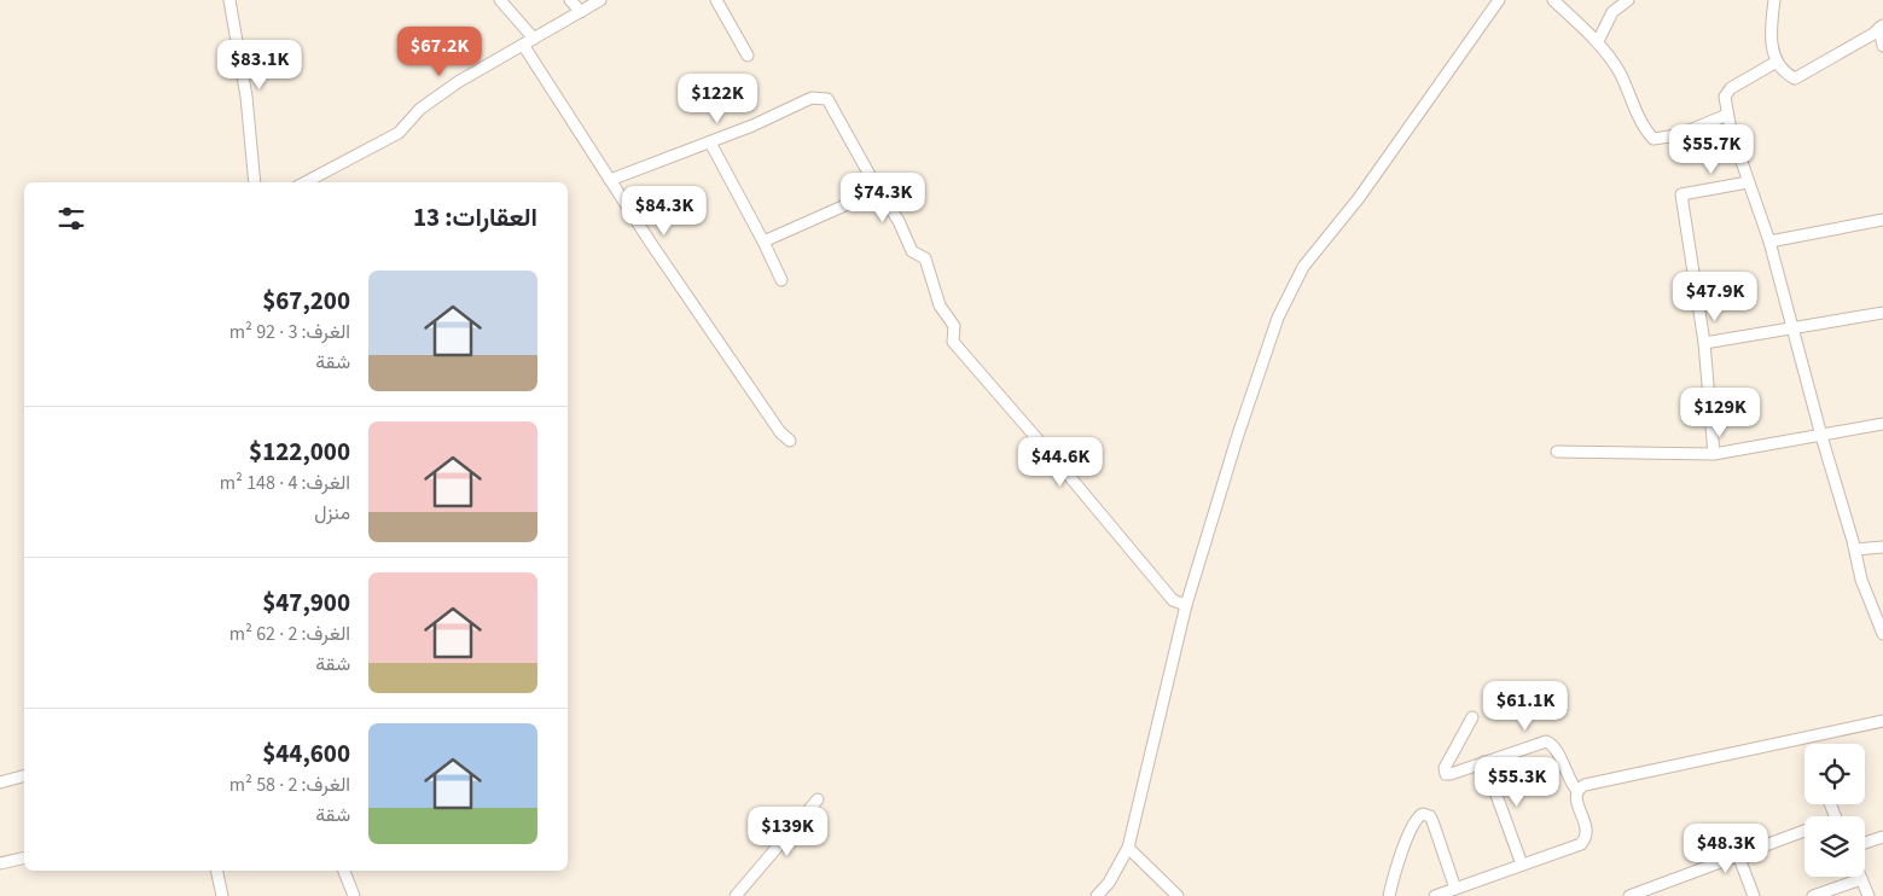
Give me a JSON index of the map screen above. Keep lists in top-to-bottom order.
{
  "page": {
    "price": [
      "$67.2K",
      "$83.1K",
      "$122K",
      "$55.7K",
      "$74.3K",
      "$84.3K",
      "$47.9K",
      "$129K",
      "$44.6K",
      "$61.1K",
      "$55.3K",
      "$139K",
      "$48.3K"
    ],
    "heading": "العقارات: 13",
    "list": [
      {
        "name": "$67,200",
        "note": "الغرف: 3 · 92 m² · شقة"
      },
      {
        "name": "$122,000",
        "note": "الغرف: 4 · 148 m² · منزل"
      },
      {
        "name": "$47,900",
        "note": "الغرف: 2 · 62 m² · شقة"
      },
      {
        "name": "$44,600",
        "note": "الغرف: 2 · 58 m² · شقة"
      }
    ]
  }
}
